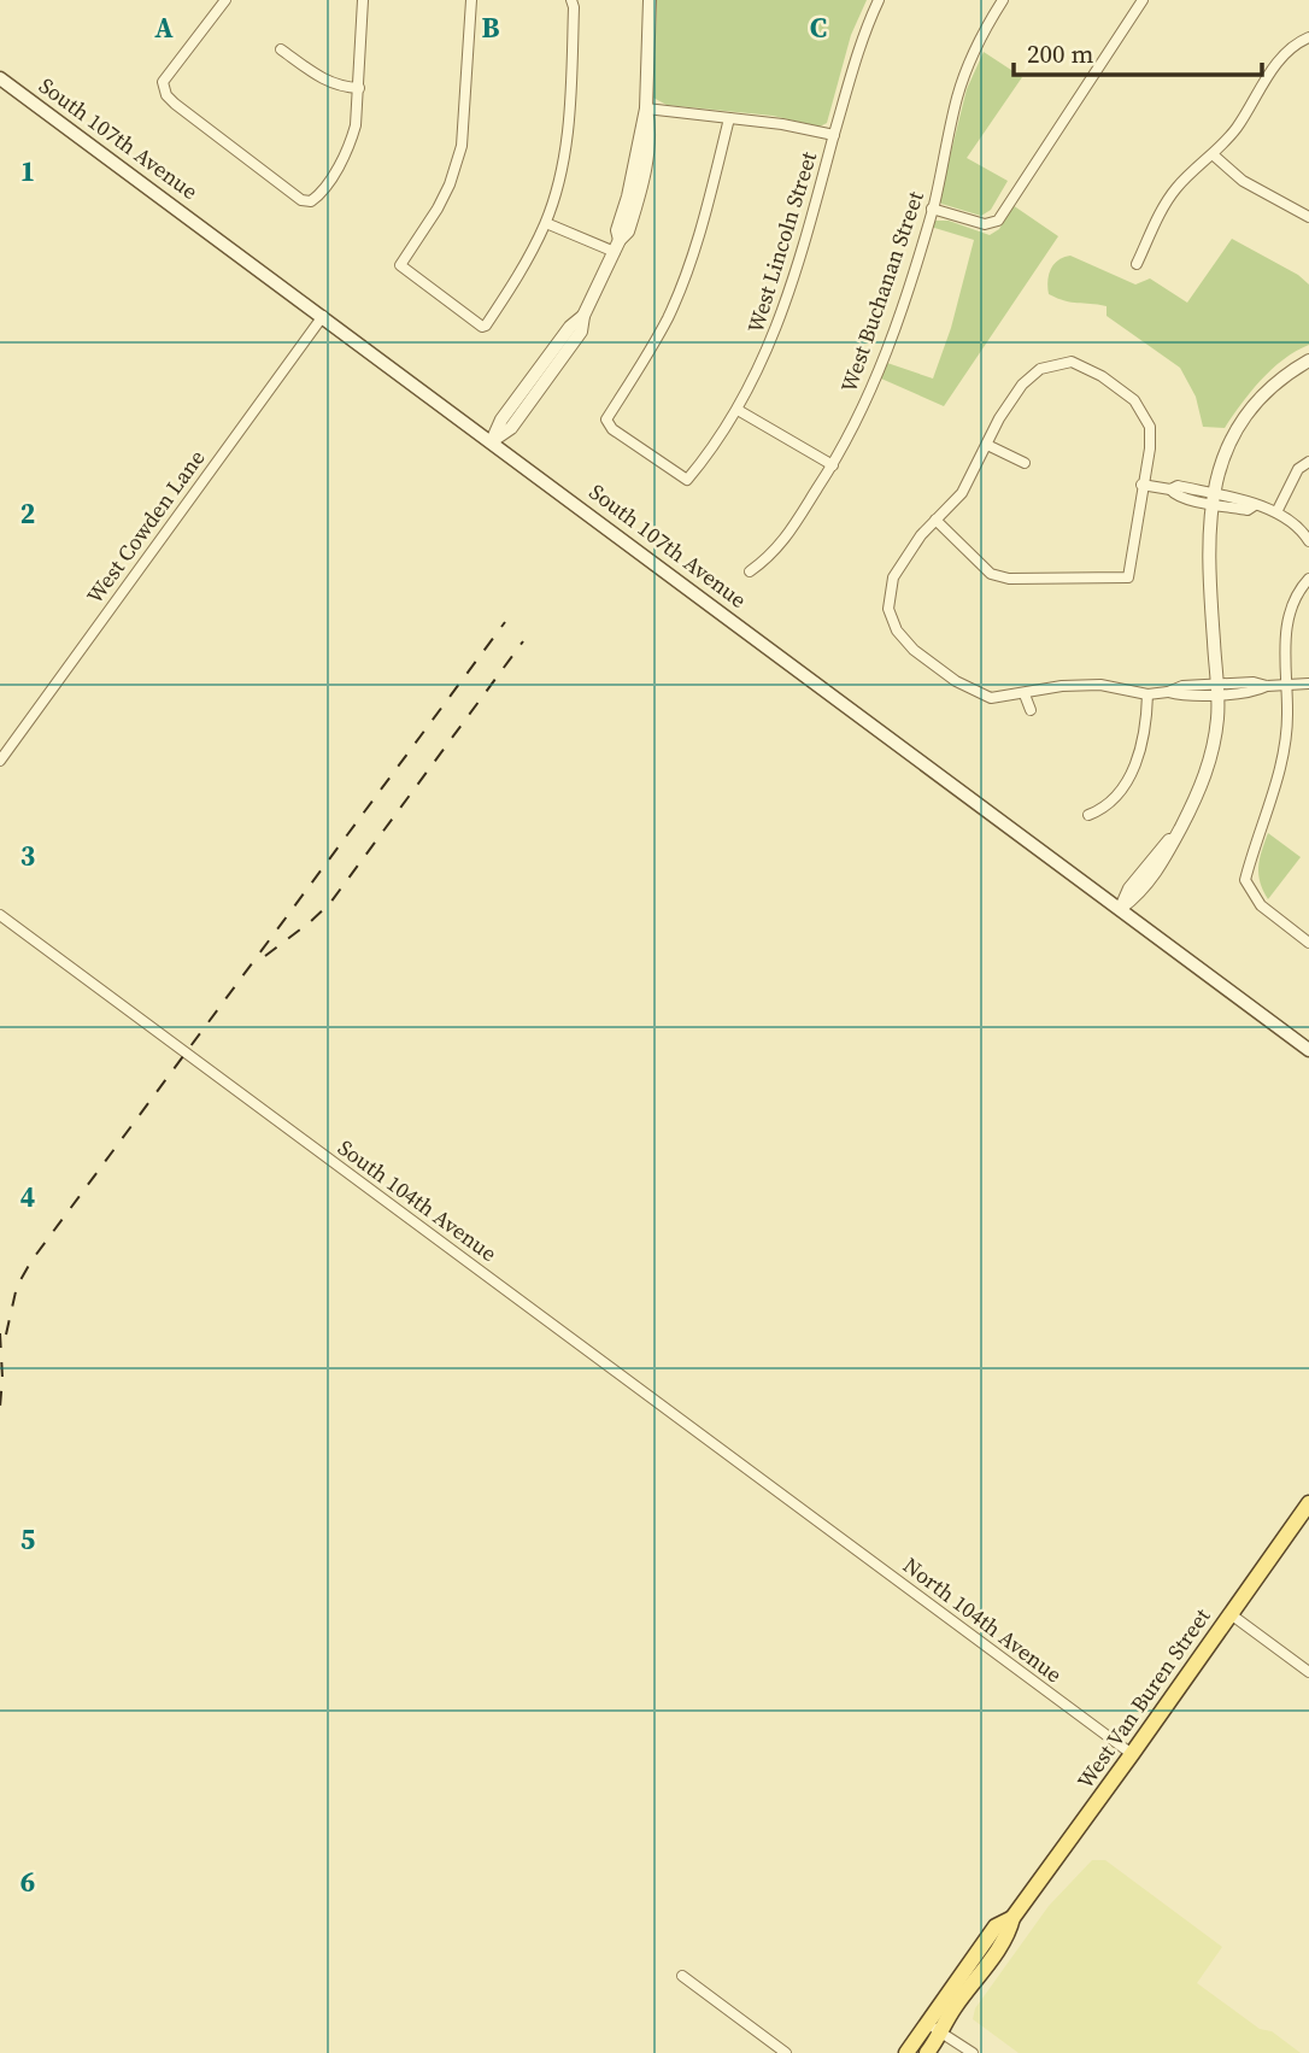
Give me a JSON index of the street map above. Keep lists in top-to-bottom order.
{
  "streets": {
    "main road": ["South 107th Avenue", "West Van Buren Street"],
    "street": [
      "West Lincoln Street",
      "West Buchanan Street",
      "West Cowden Lane",
      "South 104th Avenue",
      "North 104th Avenue"
    ]
  },
  "crossings": [
    ["South 107th Avenue", "West Cowden Lane"],
    ["South 104th Avenue", "North 104th Avenue"],
    ["North 104th Avenue", "West Van Buren Street"]
  ],
  "scale_bar": "200 m",
  "grid": {
    "columns": ["A", "B", "C"],
    "rows": [
      "1",
      "2",
      "3",
      "4",
      "5",
      "6"
    ]
  }
}
